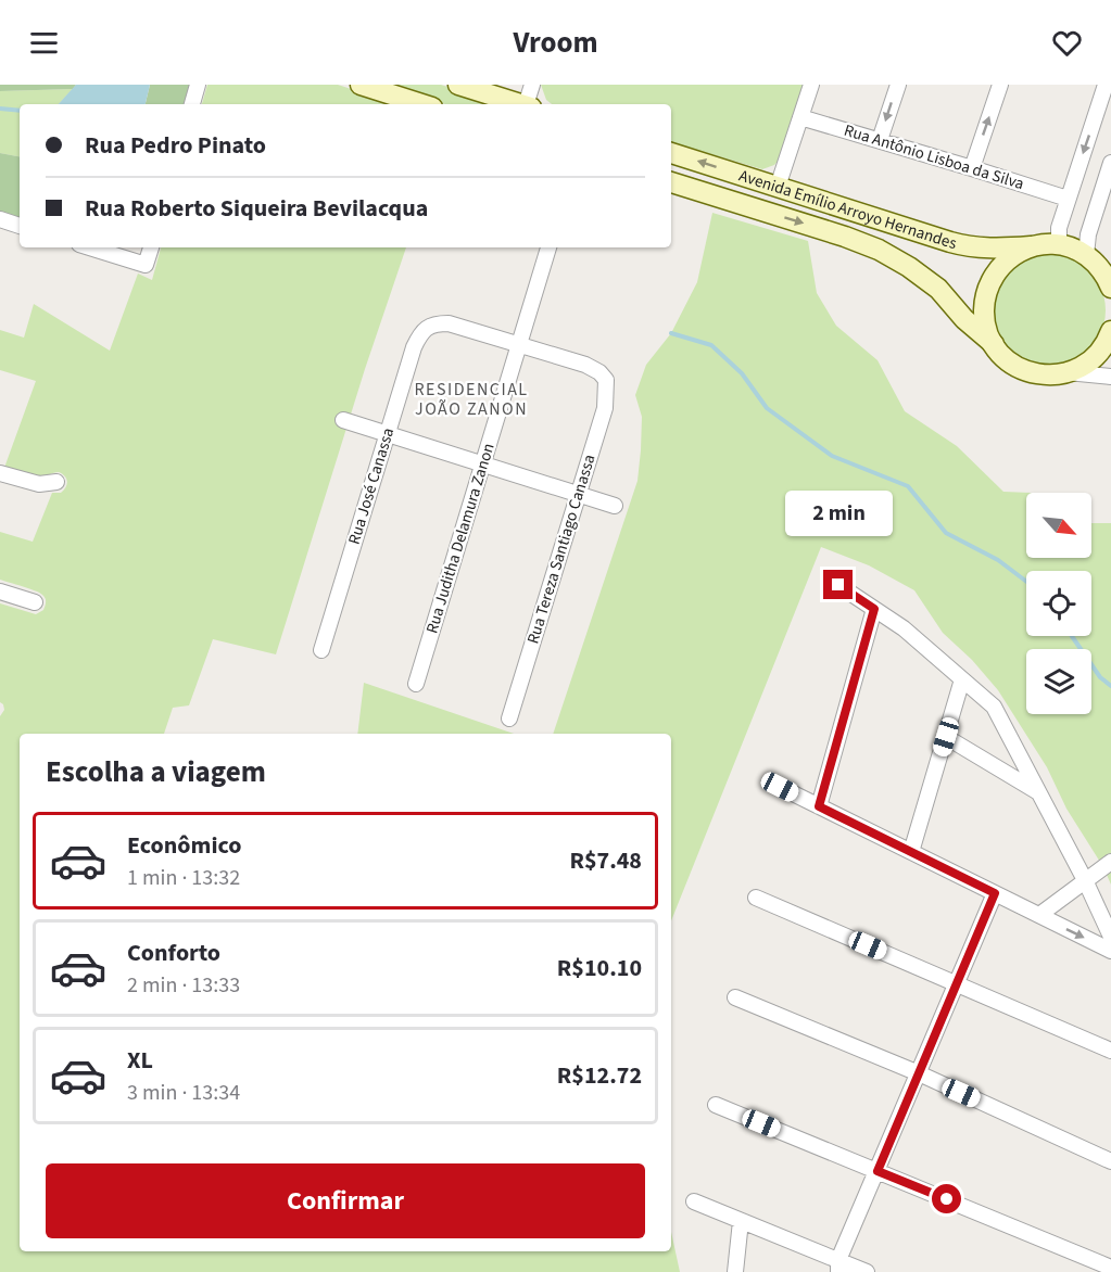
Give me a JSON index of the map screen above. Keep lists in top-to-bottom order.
{
  "streets": {
    "main road": ["Avenida Emílio Arroyo Hernandes"],
    "street": [
      "Rua Antônio Lisboa da Silva",
      "Rua José Canassa",
      "Rua Juditha Delamura Zanon",
      "Rua Tereza Santiago Canassa"
    ]
  },
  "crossings": [
    ["Rua José Canassa", "Rua Juditha Delamura Zanon"],
    ["Rua José Canassa", "Rua Tereza Santiago Canassa"],
    ["Rua Juditha Delamura Zanon", "Rua Tereza Santiago Canassa"]
  ],
  "districts": ["RESIDENCIAL JOÃO ZANON"],
  "north": "bottom right",
  "page": {
    "header": "Vroom",
    "banner": ["Rua Pedro Pinato", "Rua Roberto Siqueira Bevilacqua"],
    "bubble": "2 min",
    "heading": "Escolha a viagem",
    "list": [
      {
        "name": "Econômico",
        "note": "1 min · 13:32",
        "value": "R$7.48"
      },
      {
        "name": "Conforto",
        "note": "2 min · 13:33",
        "value": "R$10.10"
      },
      {
        "name": "XL",
        "note": "3 min · 13:34",
        "value": "R$12.72"
      }
    ],
    "buttons": "Confirmar"
  }
}
